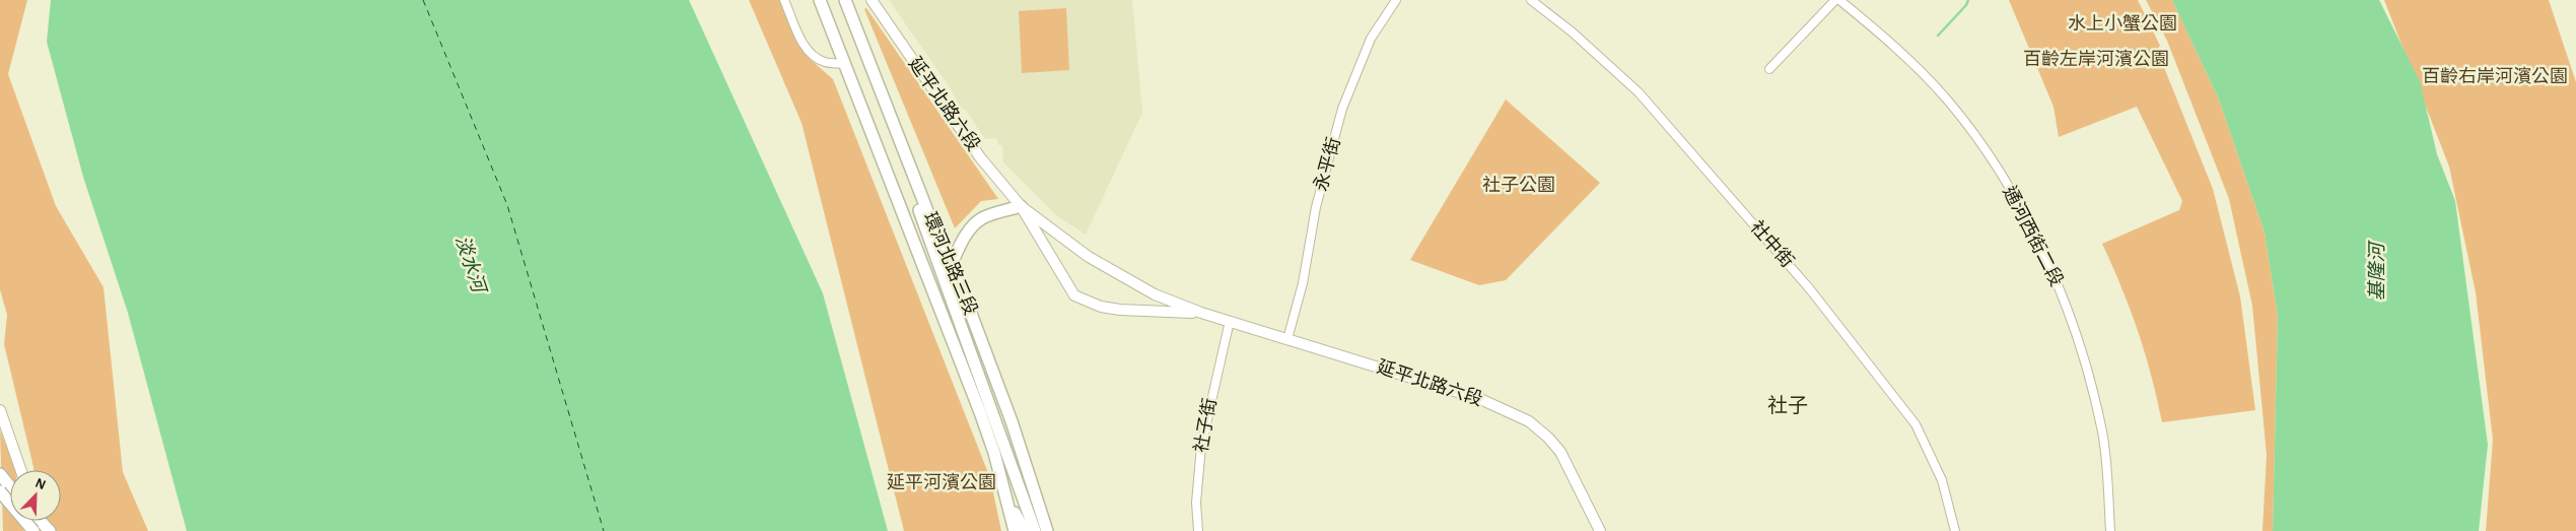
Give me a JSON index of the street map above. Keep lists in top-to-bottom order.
{
  "streets": {
    "main road": ["環河北路三段"],
    "street": [
      "延平北路六段",
      "永平街",
      "通河西街二段",
      "社中街",
      "社子街"
    ]
  },
  "crossings": [
    ["延平北路六段", "永平街"],
    ["延平北路六段", "社子街"]
  ],
  "districts": ["社子"],
  "water": ["淡水河", "基隆河"],
  "parks": [
    "水上小蟹公園",
    "百齡左岸河濱公園",
    "百齡右岸河濱公園",
    "社子公園",
    "延平河濱公園"
  ],
  "north": "top right"
}
